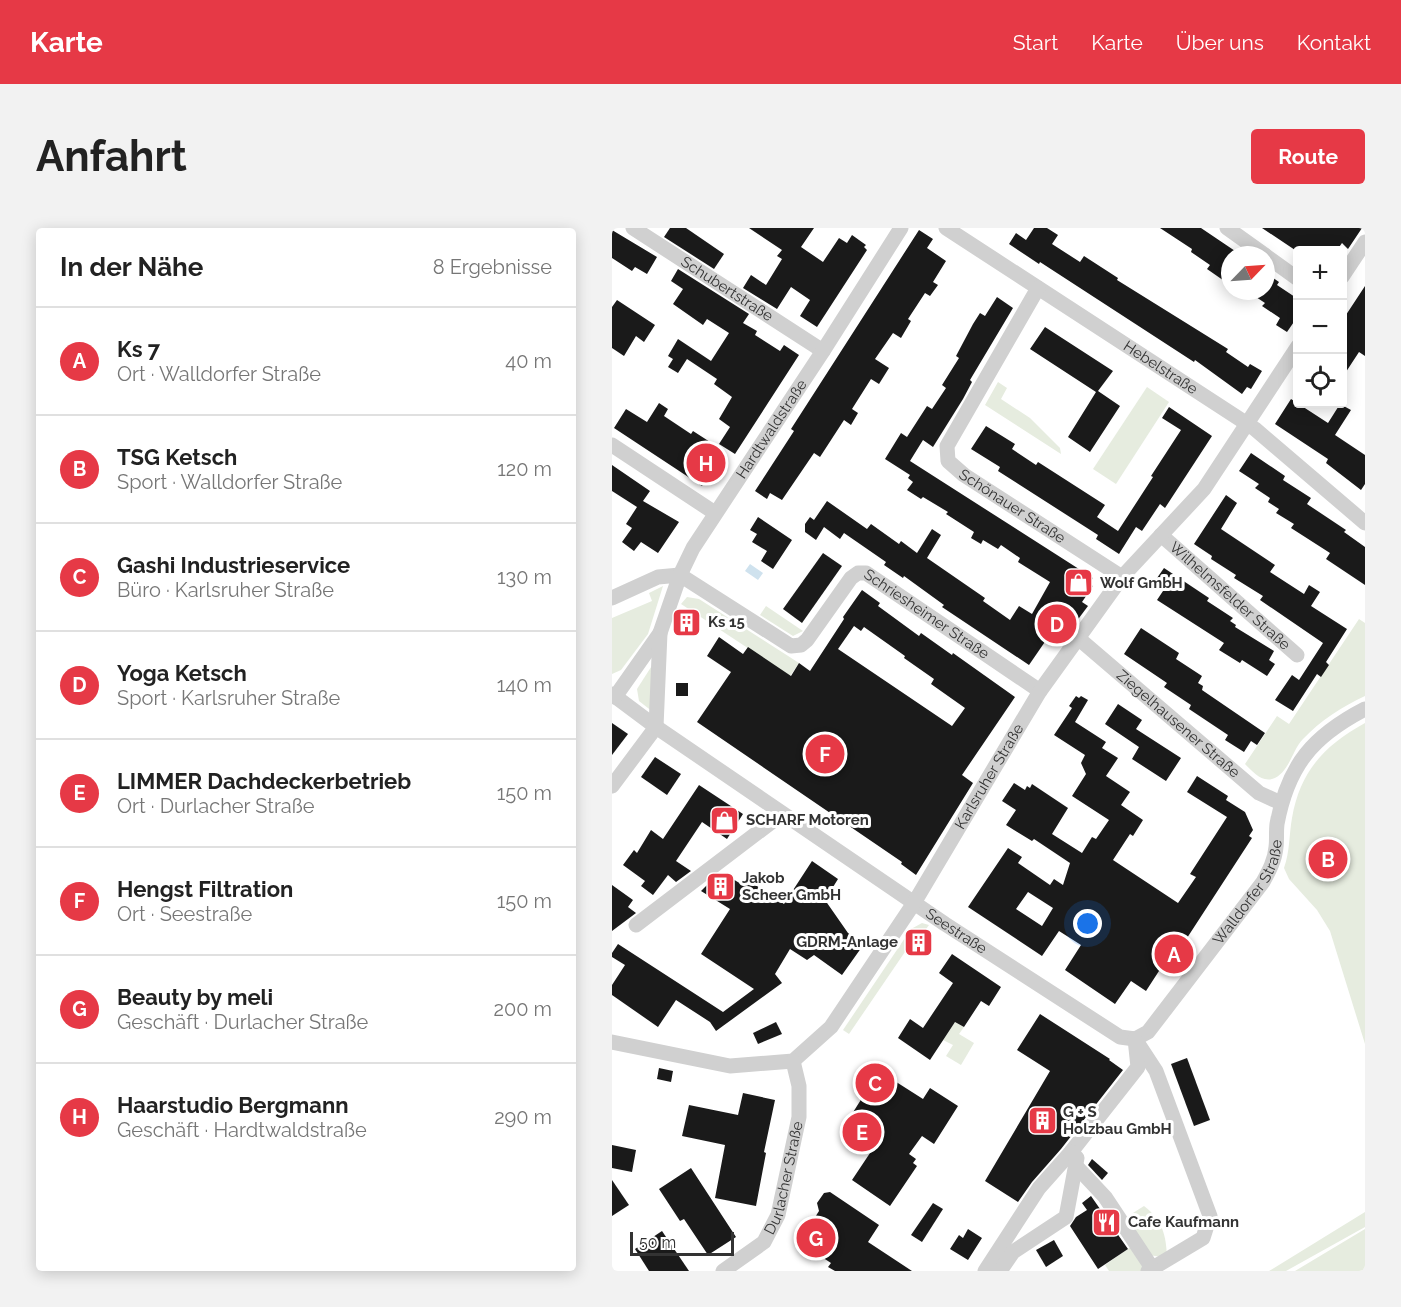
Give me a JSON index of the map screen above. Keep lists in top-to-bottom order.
{
  "streets": {
    "street": [
      "Schubertstraße",
      "Hebelstraße",
      "Hardtwaldstraße",
      "Schönauer Straße",
      "Wilhelmsfelder Straße",
      "Schriesheimer Straße",
      "Ziegelhausener Straße",
      "Karlsruher Straße",
      "Walldorfer Straße",
      "Seestraße",
      "Durlacher Straße"
    ]
  },
  "crossings": [
    ["Schubertstraße", "Hardtwaldstraße"],
    ["Hebelstraße", "Schönauer Straße"],
    ["Hebelstraße", "Karlsruher Straße"],
    ["Hardtwaldstraße", "Schriesheimer Straße"],
    ["Hardtwaldstraße", "Seestraße"],
    ["Schönauer Straße", "Karlsruher Straße"],
    ["Wilhelmsfelder Straße", "Karlsruher Straße"],
    ["Schriesheimer Straße", "Karlsruher Straße"],
    ["Ziegelhausener Straße", "Karlsruher Straße"],
    ["Ziegelhausener Straße", "Walldorfer Straße"],
    ["Karlsruher Straße", "Seestraße"],
    ["Karlsruher Straße", "Durlacher Straße"],
    ["Walldorfer Straße", "Seestraße"]
  ],
  "places": {
    "shop": ["Wolf GmbH", "SCHARF Motoren"],
    "building": [
      "Ks 15",
      "Jakob Scheer GmbH",
      "GDRM-Anlage",
      "G + S Holzbau GmbH"
    ],
    "restaurant": ["Cafe Kaufmann"]
  },
  "scale_bar": "50 m",
  "north": "top right",
  "page": {
    "header": "Karte",
    "nav": [
      "Start",
      "Karte",
      "Über uns",
      "Kontakt"
    ],
    "buttons": "Route",
    "title": "Anfahrt",
    "heading": ["In der Nähe", "8 Ergebnisse"],
    "map_buttons": ["+", "−"],
    "list": [
      {
        "mark": "A",
        "name": "Ks 7",
        "note": "Ort · Walldorfer Straße",
        "value": "40 m"
      },
      {
        "mark": "B",
        "name": "TSG Ketsch",
        "note": "Sport · Walldorfer Straße",
        "value": "120 m"
      },
      {
        "mark": "C",
        "name": "Gashi Industrieservice",
        "note": "Büro · Karlsruher Straße",
        "value": "130 m"
      },
      {
        "mark": "D",
        "name": "Yoga Ketsch",
        "note": "Sport · Karlsruher Straße",
        "value": "140 m"
      },
      {
        "mark": "E",
        "name": "LIMMER Dachdeckerbetrieb",
        "note": "Ort · Durlacher Straße",
        "value": "150 m"
      },
      {
        "mark": "F",
        "name": "Hengst Filtration",
        "note": "Ort · Seestraße",
        "value": "150 m"
      },
      {
        "mark": "G",
        "name": "Beauty by meli",
        "note": "Geschäft · Durlacher Straße",
        "value": "200 m"
      },
      {
        "mark": "H",
        "name": "Haarstudio Bergmann",
        "note": "Geschäft · Hardtwaldstraße",
        "value": "290 m"
      }
    ],
    "pins": [
      "H",
      "D",
      "F",
      "B",
      "A",
      "C",
      "E",
      "G"
    ],
    "scale": "50 m"
  }
}
